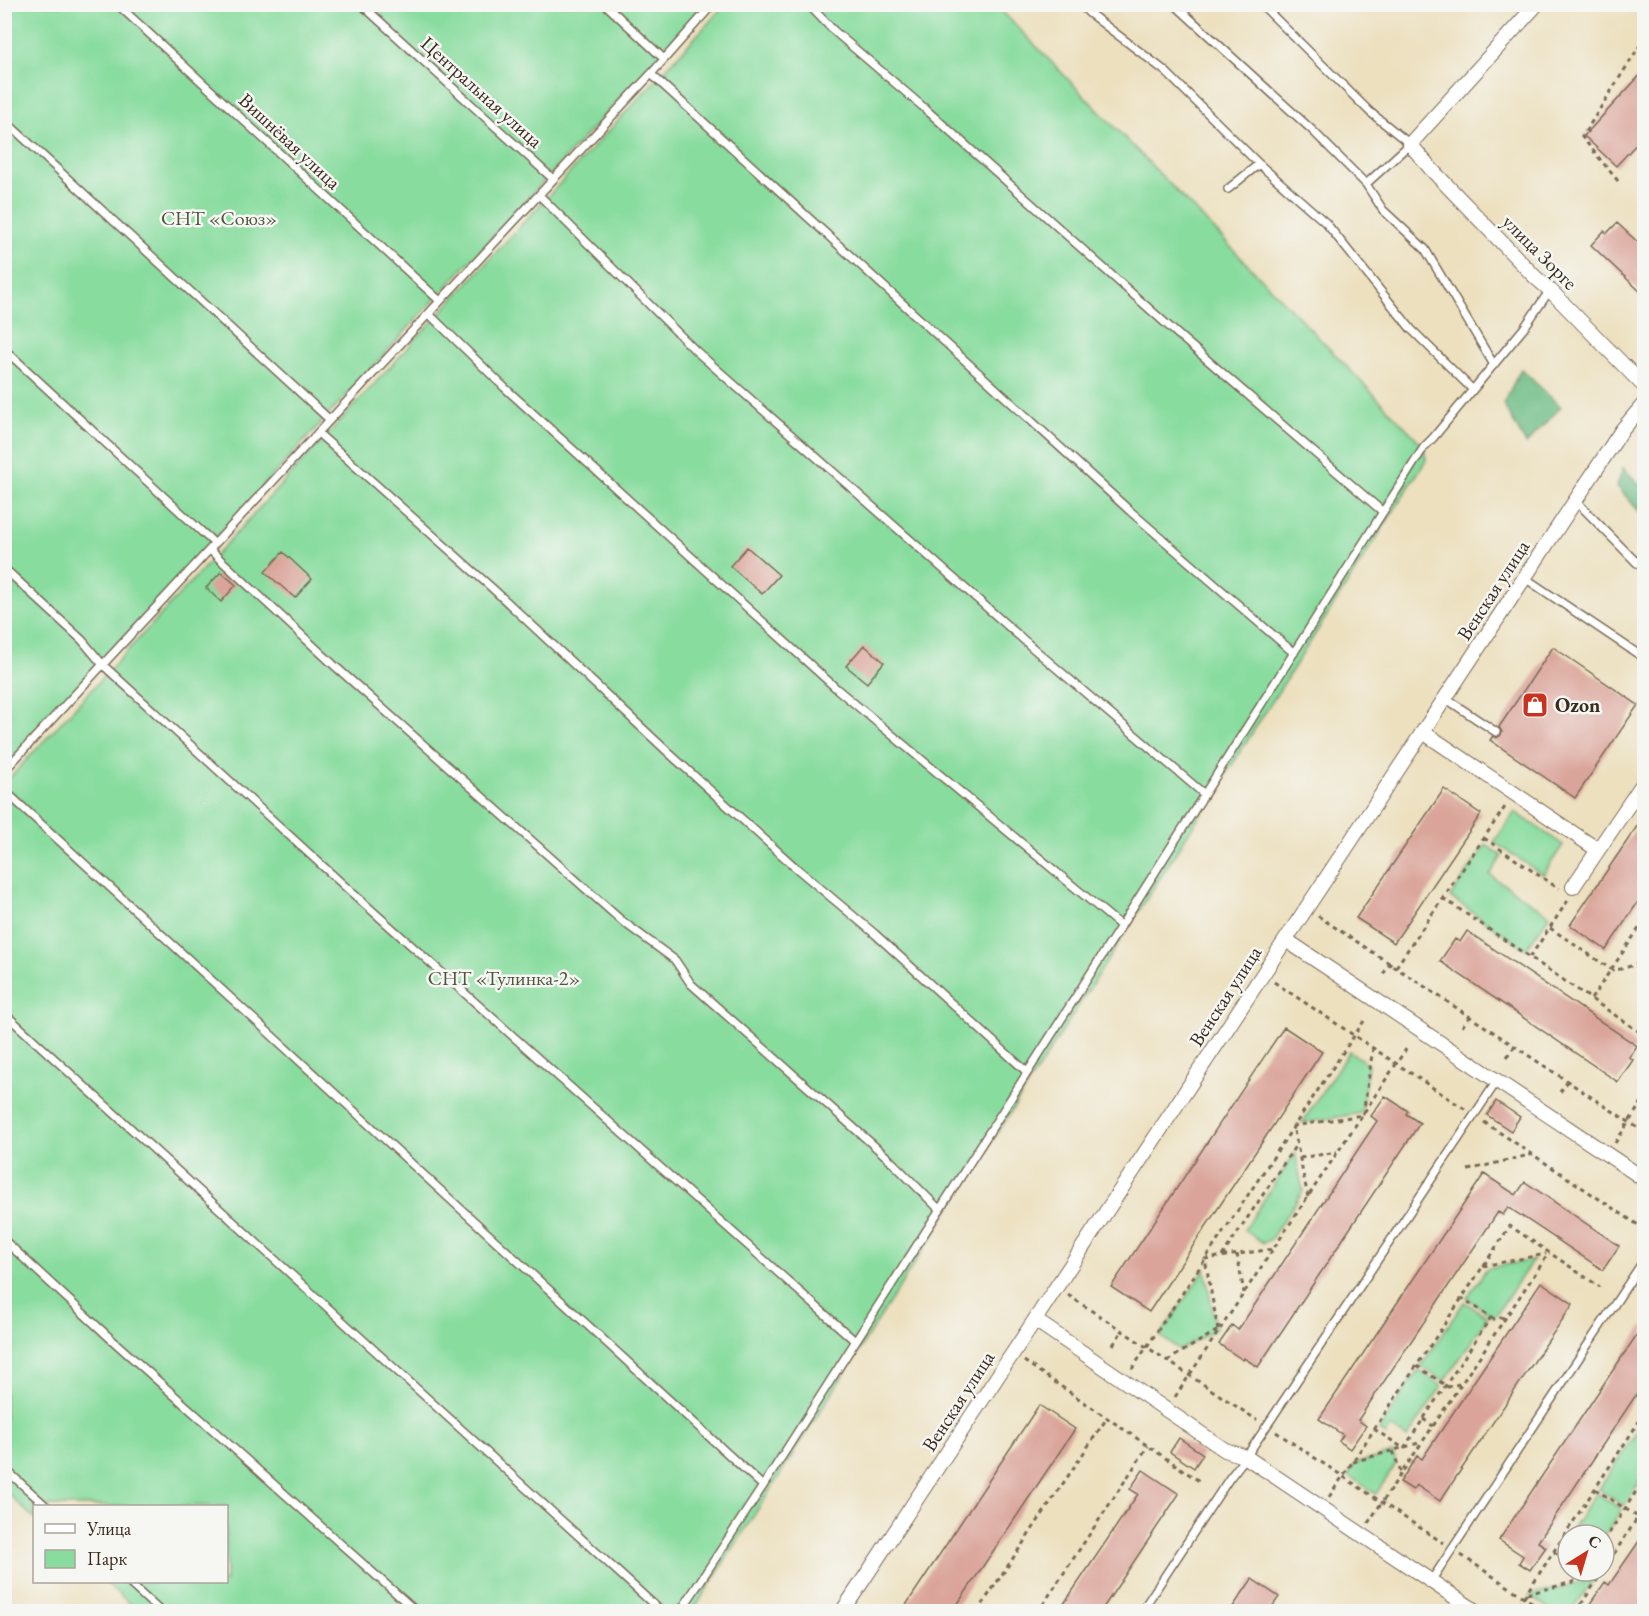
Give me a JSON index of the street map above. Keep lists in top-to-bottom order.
{
  "streets": {
    "street": ["улица Зорге", "Венская улица"],
    "lane": ["Центральная улица", "Вишнёвая улица"]
  },
  "parks": ["СНТ «Союз»", "СНТ «Тулинка-2»"],
  "places": {
    "shop": ["Ozon"]
  },
  "legend": ["Улица", "Парк"],
  "north": "top right"
}
